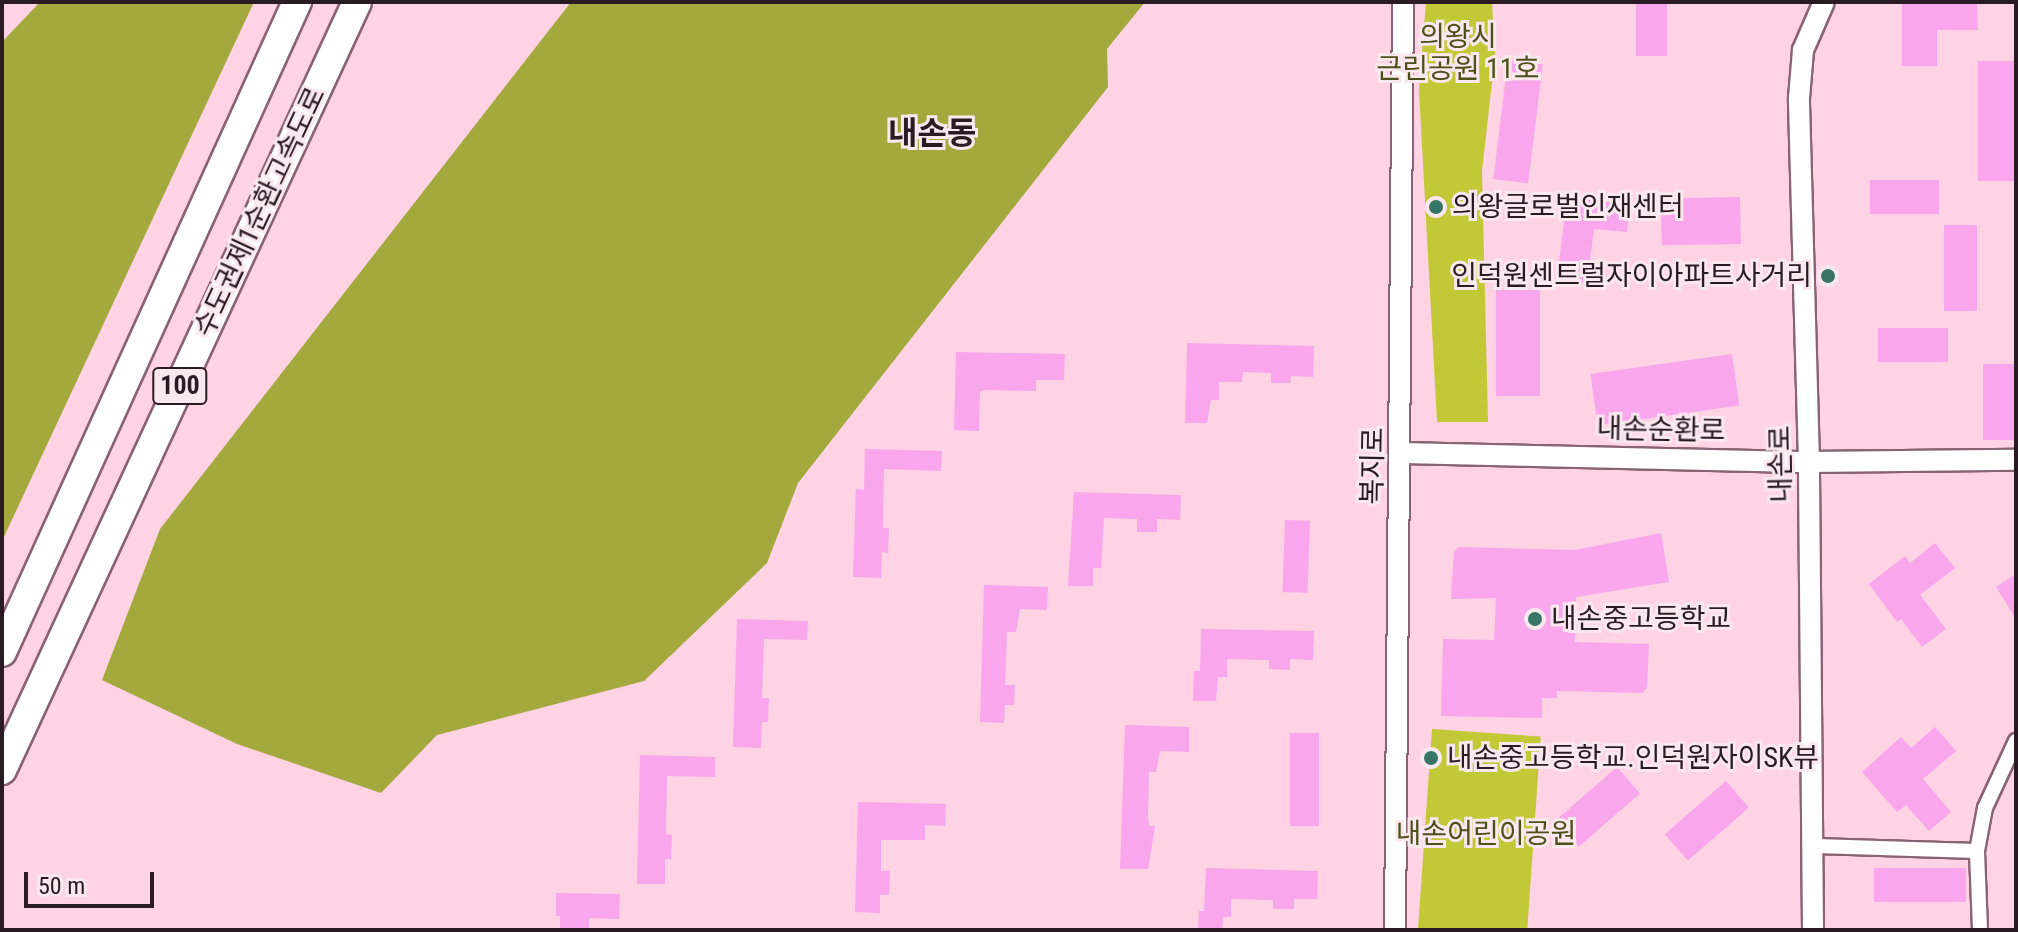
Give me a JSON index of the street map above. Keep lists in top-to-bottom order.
{
  "streets": {
    "highway": ["수도권제1순환고속도로", "100"],
    "street": ["내손순환로", "내손로", "복지로"]
  },
  "crossings": [
    ["내손순환로", "내손로"],
    ["내손순환로", "복지로"]
  ],
  "districts": ["내손동"],
  "parks": ["의왕시 근린공원 11호", "내손어린이공원"],
  "places": [
    "의왕글로벌인재센터",
    "인덕원센트럴자이아파트사거리",
    "내손중고등학교",
    "내손중고등학교.인덕원자이SK뷰"
  ],
  "scale_bar": "50 m"
}
